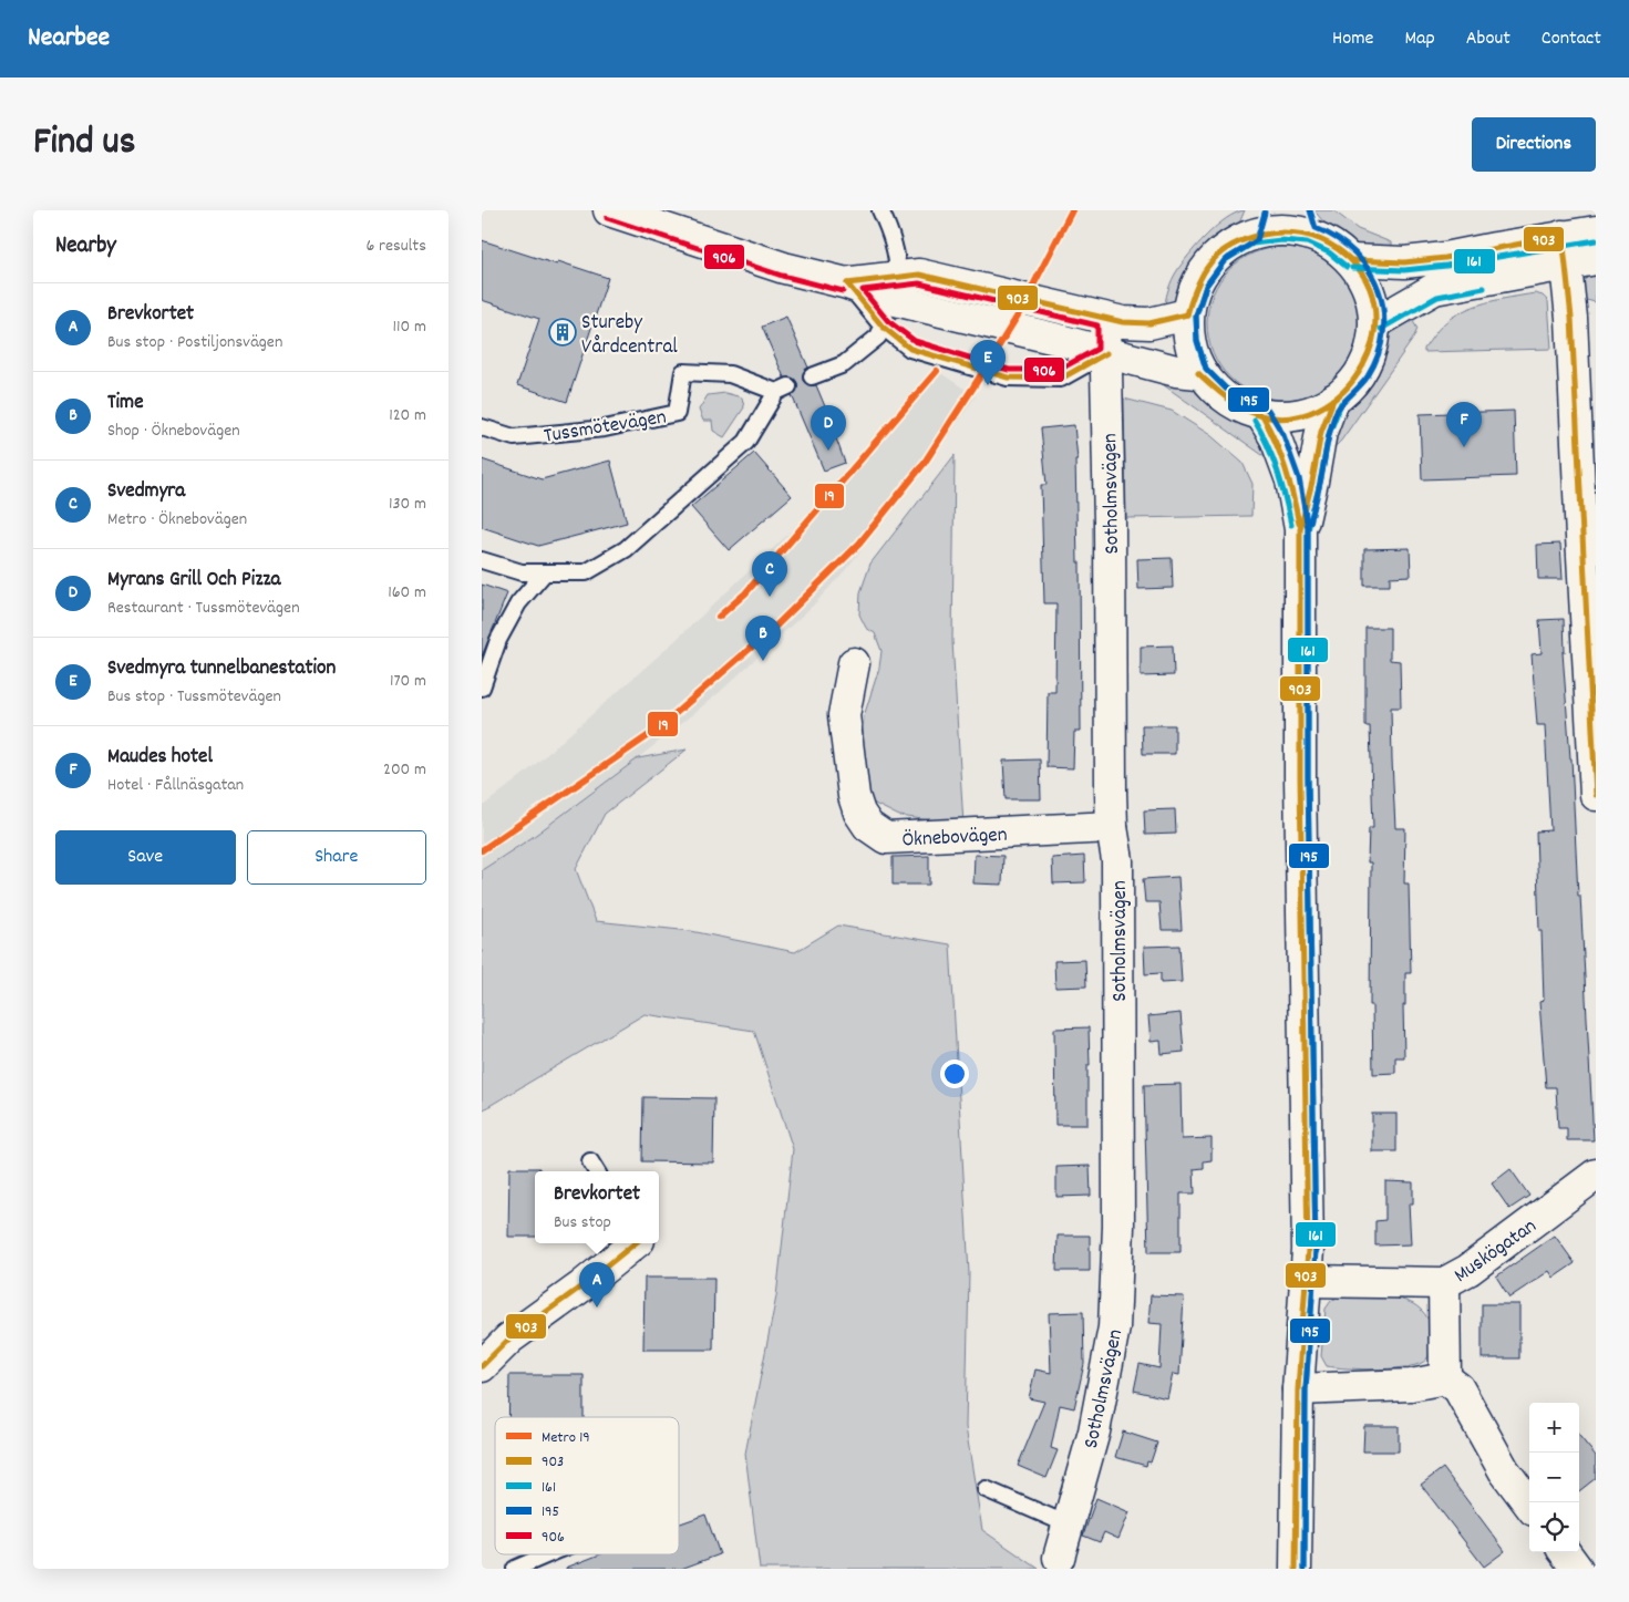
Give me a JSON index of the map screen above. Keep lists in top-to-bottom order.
{
  "streets": {
    "street": ["Sotholmsvägen", "Öknebovägen", "Muskögatan"],
    "lane": ["Tussmötevägen"]
  },
  "crossings": [
    ["Sotholmsvägen", "Öknebovägen"]
  ],
  "places": {
    "building": ["Stureby Vårdcentral"]
  },
  "lines": [
    "metro line 19",
    "transit line 195",
    "transit line 906",
    "transit line 903",
    "transit line 161"
  ],
  "legend": [
    "Metro 19",
    "903",
    "161",
    "195",
    "906"
  ],
  "page": {
    "header": "Nearbee",
    "nav": [
      "Home",
      "Map",
      "About",
      "Contact"
    ],
    "title": "Find us",
    "buttons": [
      "Directions",
      ["Save", "Share"]
    ],
    "heading": ["Nearby", "6 results"],
    "list": [
      {
        "mark": "A",
        "name": "Brevkortet",
        "note": "Bus stop · Postiljonsvägen",
        "value": "110 m"
      },
      {
        "mark": "B",
        "name": "Time",
        "note": "Shop · Öknebovägen",
        "value": "120 m"
      },
      {
        "mark": "C",
        "name": "Svedmyra",
        "note": "Metro · Öknebovägen",
        "value": "130 m"
      },
      {
        "mark": "D",
        "name": "Myrans Grill Och Pizza",
        "note": "Restaurant · Tussmötevägen",
        "value": "160 m"
      },
      {
        "mark": "E",
        "name": "Svedmyra tunnelbanestation",
        "note": "Bus stop · Tussmötevägen",
        "value": "170 m"
      },
      {
        "mark": "F",
        "name": "Maudes hotel",
        "note": "Hotel · Fållnäsgatan",
        "value": "200 m"
      }
    ],
    "pins": [
      "E",
      "F",
      "D",
      "C",
      "B",
      "A"
    ],
    "popup": ["Brevkortet", "Bus stop"],
    "map_buttons": ["+", "−"]
  }
}
